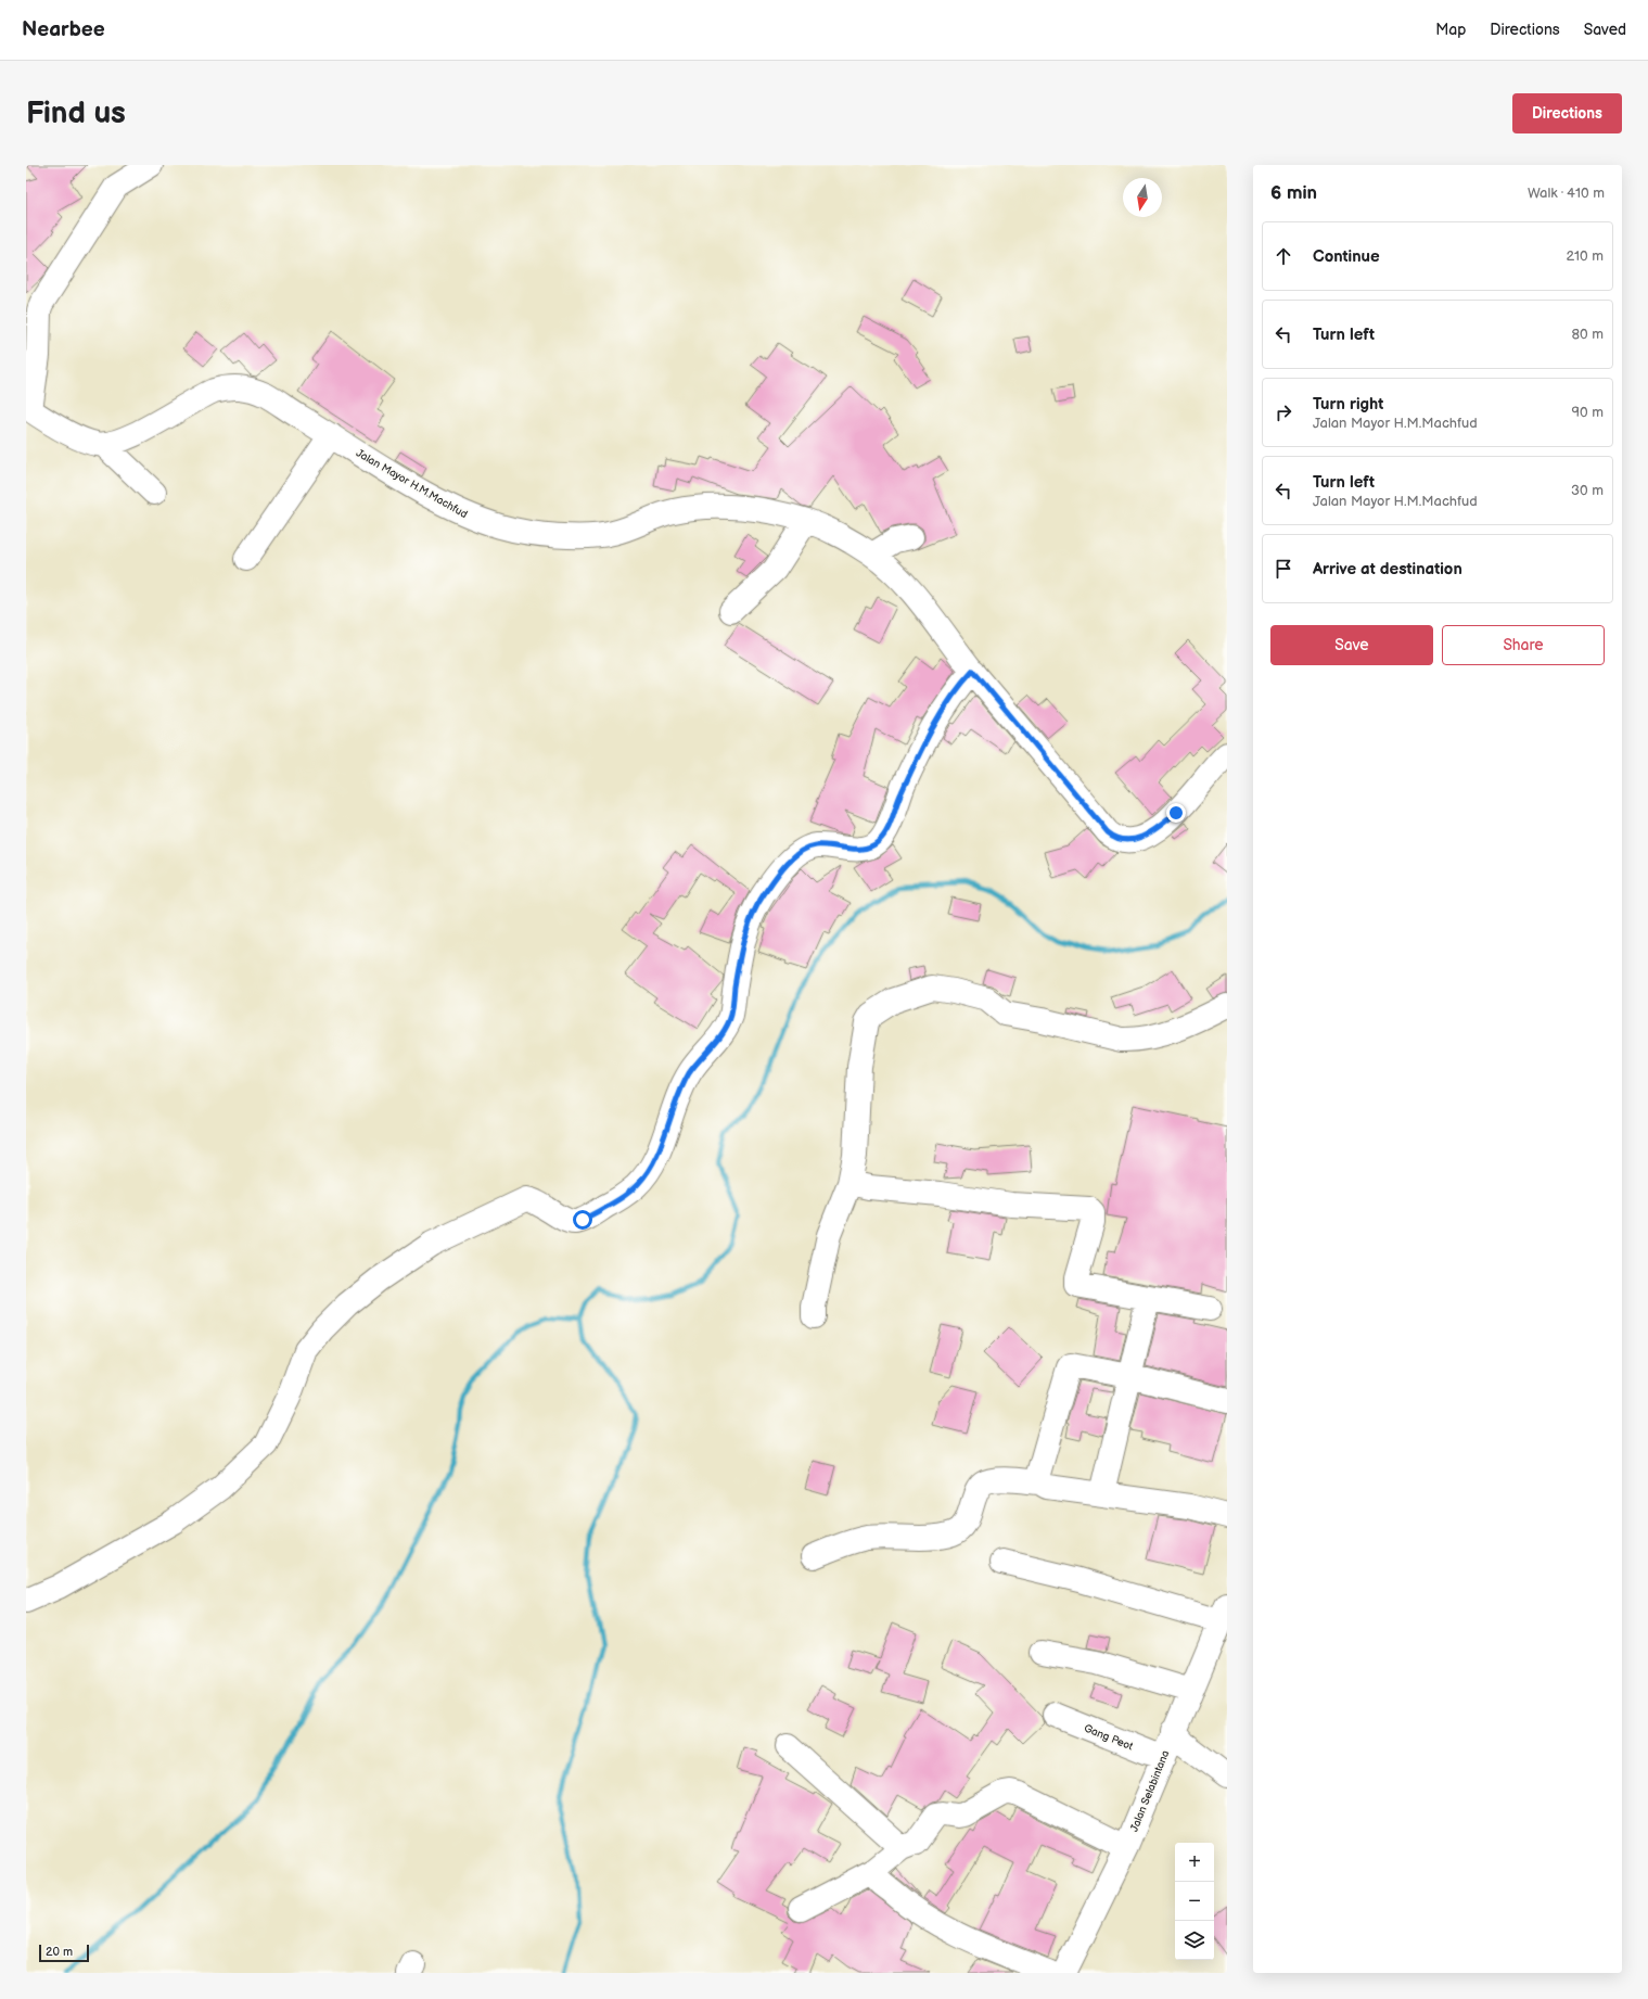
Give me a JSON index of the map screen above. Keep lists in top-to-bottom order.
{
  "streets": {
    "street": ["Jalan Mayor H.M.Machfud", "Gang Peot", "Jalan Selabintana"]
  },
  "crossings": [
    ["Gang Peot", "Jalan Selabintana"]
  ],
  "scale_bar": "20 m",
  "north": "bottom",
  "page": {
    "header": "Nearbee",
    "nav": ["Map", "Directions", "Saved"],
    "buttons": [
      "Directions",
      ["Save", "Share"]
    ],
    "title": "Find us",
    "heading": ["6 min", "Walk · 410 m"],
    "list": [
      ["Continue", "210 m"],
      ["Turn left", "80 m"],
      ["Turn right", "Jalan Mayor H.M.Machfud", "90 m"],
      ["Turn left", "Jalan Mayor H.M.Machfud", "30 m"],
      "Arrive at destination"
    ],
    "map_buttons": ["+", "−"],
    "scale": "20 m"
  }
}
